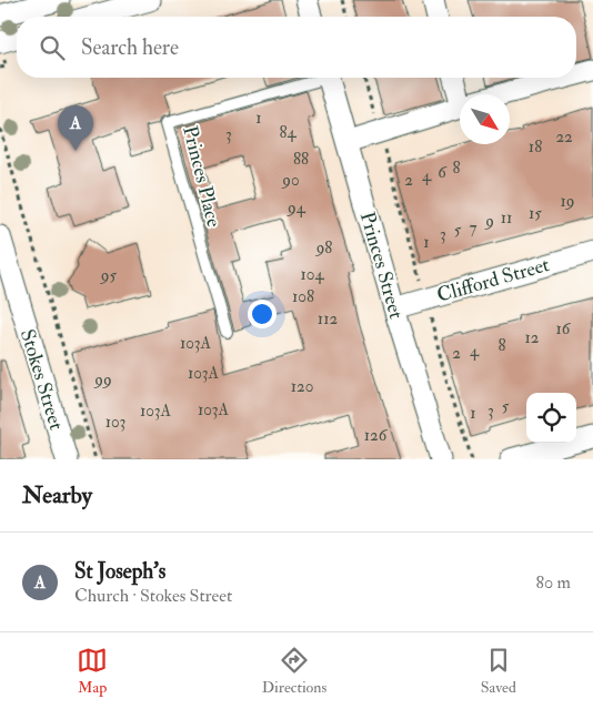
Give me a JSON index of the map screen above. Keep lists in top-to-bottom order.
{
  "streets": {
    "street": ["Princes Street", "Clifford Street", "Stokes Street"],
    "lane": ["Princes Place"]
  },
  "crossings": [
    ["Princes Street", "Clifford Street"]
  ],
  "house_numbers": [
    "1",
    "84",
    "3",
    "22",
    "18",
    "88",
    "8",
    "6",
    "4",
    "90",
    "2",
    "19",
    "94",
    "15",
    "11",
    "9",
    "7",
    "5",
    "3",
    "1",
    "98",
    "104",
    "95",
    "108",
    "112",
    "16",
    "12",
    "103A",
    "8",
    "4",
    "2",
    "103A",
    "99",
    "120",
    "5",
    "103A",
    "103A",
    "3",
    "1",
    "103",
    "126"
  ],
  "north": "bottom right",
  "page": {
    "search": "Search here",
    "pins": "A",
    "heading": "Nearby",
    "list": [
      {
        "mark": "A",
        "name": "St Joseph's",
        "note": "Church · Stokes Street",
        "value": "80 m"
      }
    ],
    "nav": ["Map", "Directions", "Saved"]
  }
}
